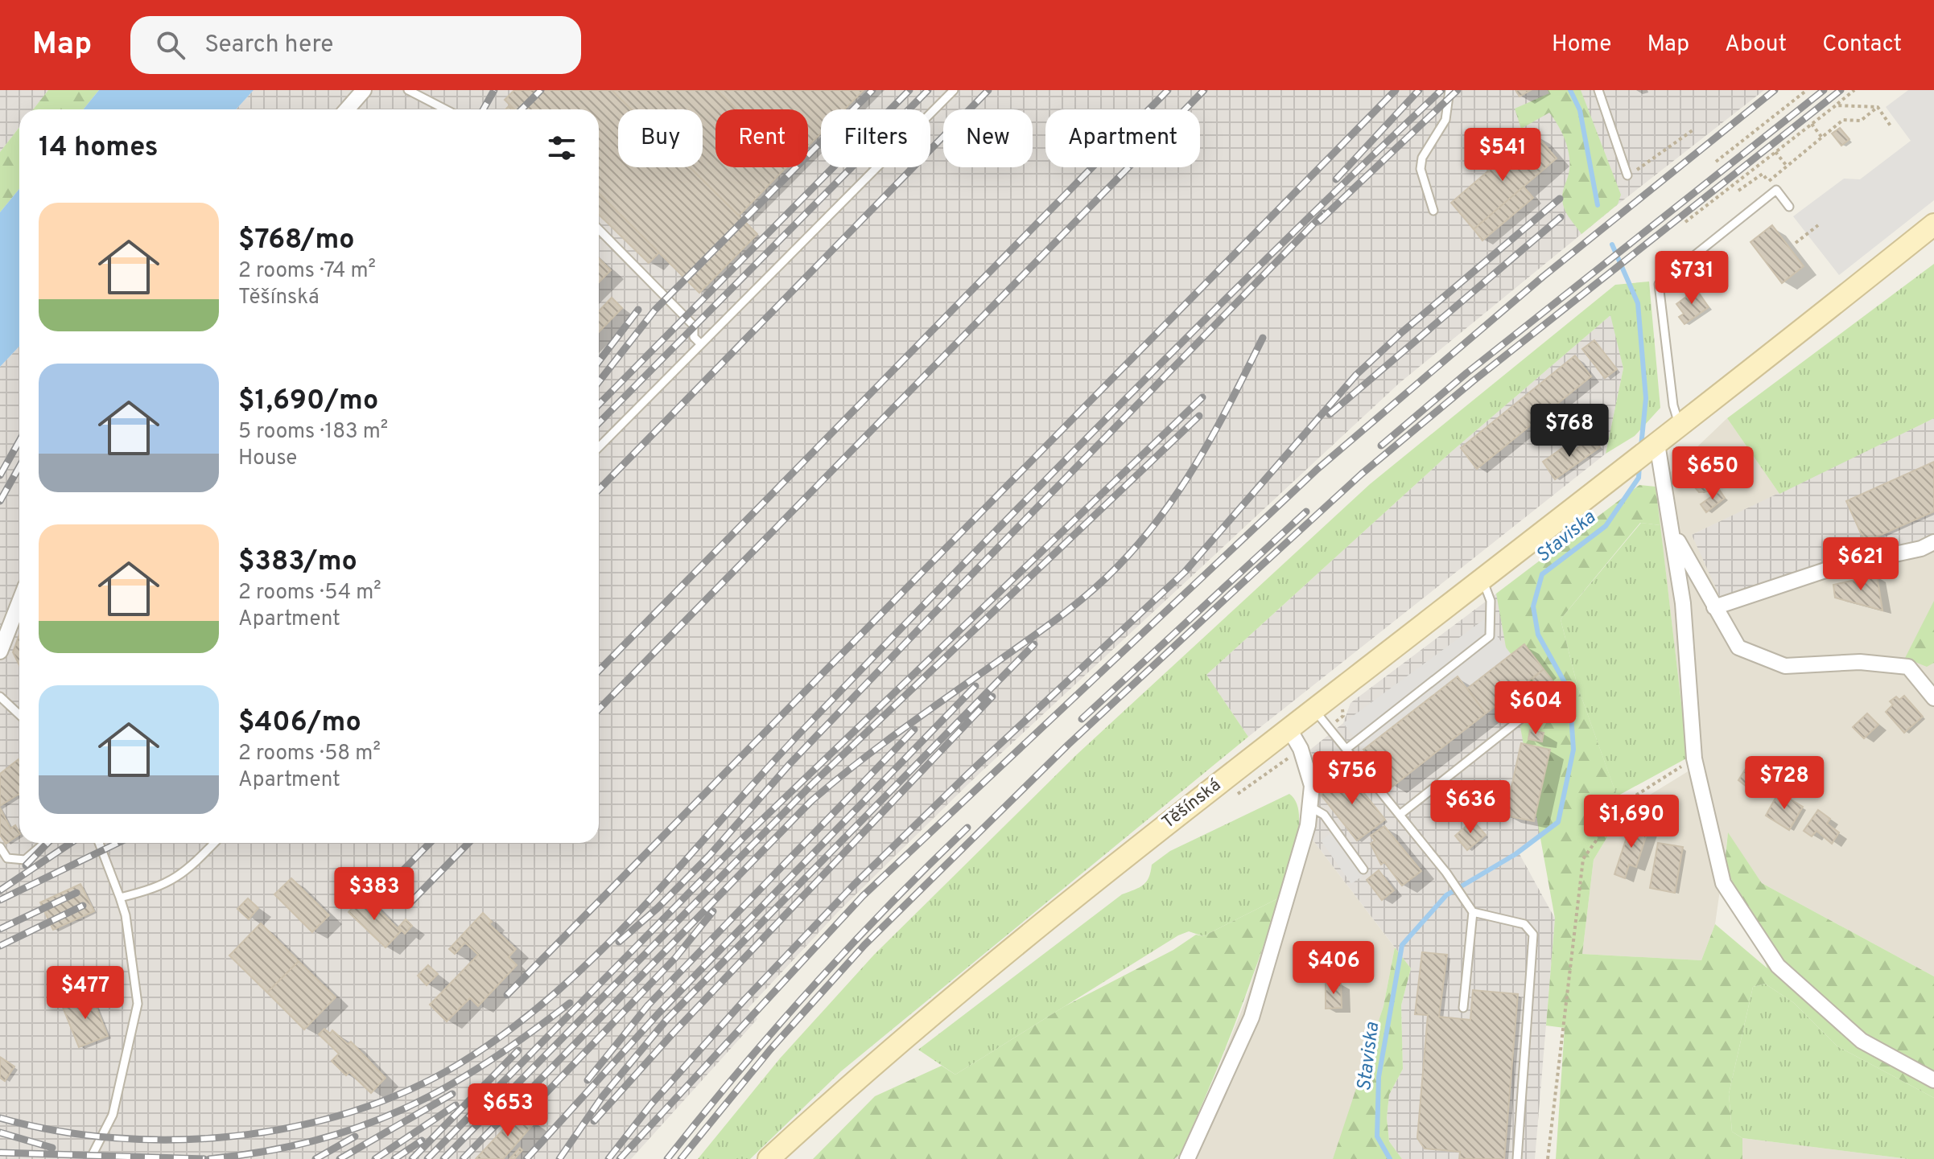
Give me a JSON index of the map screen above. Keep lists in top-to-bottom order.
{
  "streets": {
    "main road": ["Těšínská"]
  },
  "water": ["Staviska"],
  "page": {
    "header": "Map",
    "search": "Search here",
    "nav": [
      "Home",
      "Map",
      "About",
      "Contact"
    ],
    "chip": [
      "Buy",
      "Rent",
      "Filters",
      "New",
      "Apartment"
    ],
    "heading": "14 homes",
    "price": [
      "$541",
      "$731",
      "$768",
      "$650",
      "$621",
      "$604",
      "$756",
      "$728",
      "$636",
      "$1,690",
      "$383",
      "$406",
      "$477",
      "$653"
    ],
    "list": [
      {
        "name": "$768/mo",
        "note": "2 rooms · 74 m² · Těšínská"
      },
      {
        "name": "$1,690/mo",
        "note": "5 rooms · 183 m² · House"
      },
      {
        "name": "$383/mo",
        "note": "2 rooms · 54 m² · Apartment"
      },
      {
        "name": "$406/mo",
        "note": "2 rooms · 58 m² · Apartment"
      }
    ]
  }
}
